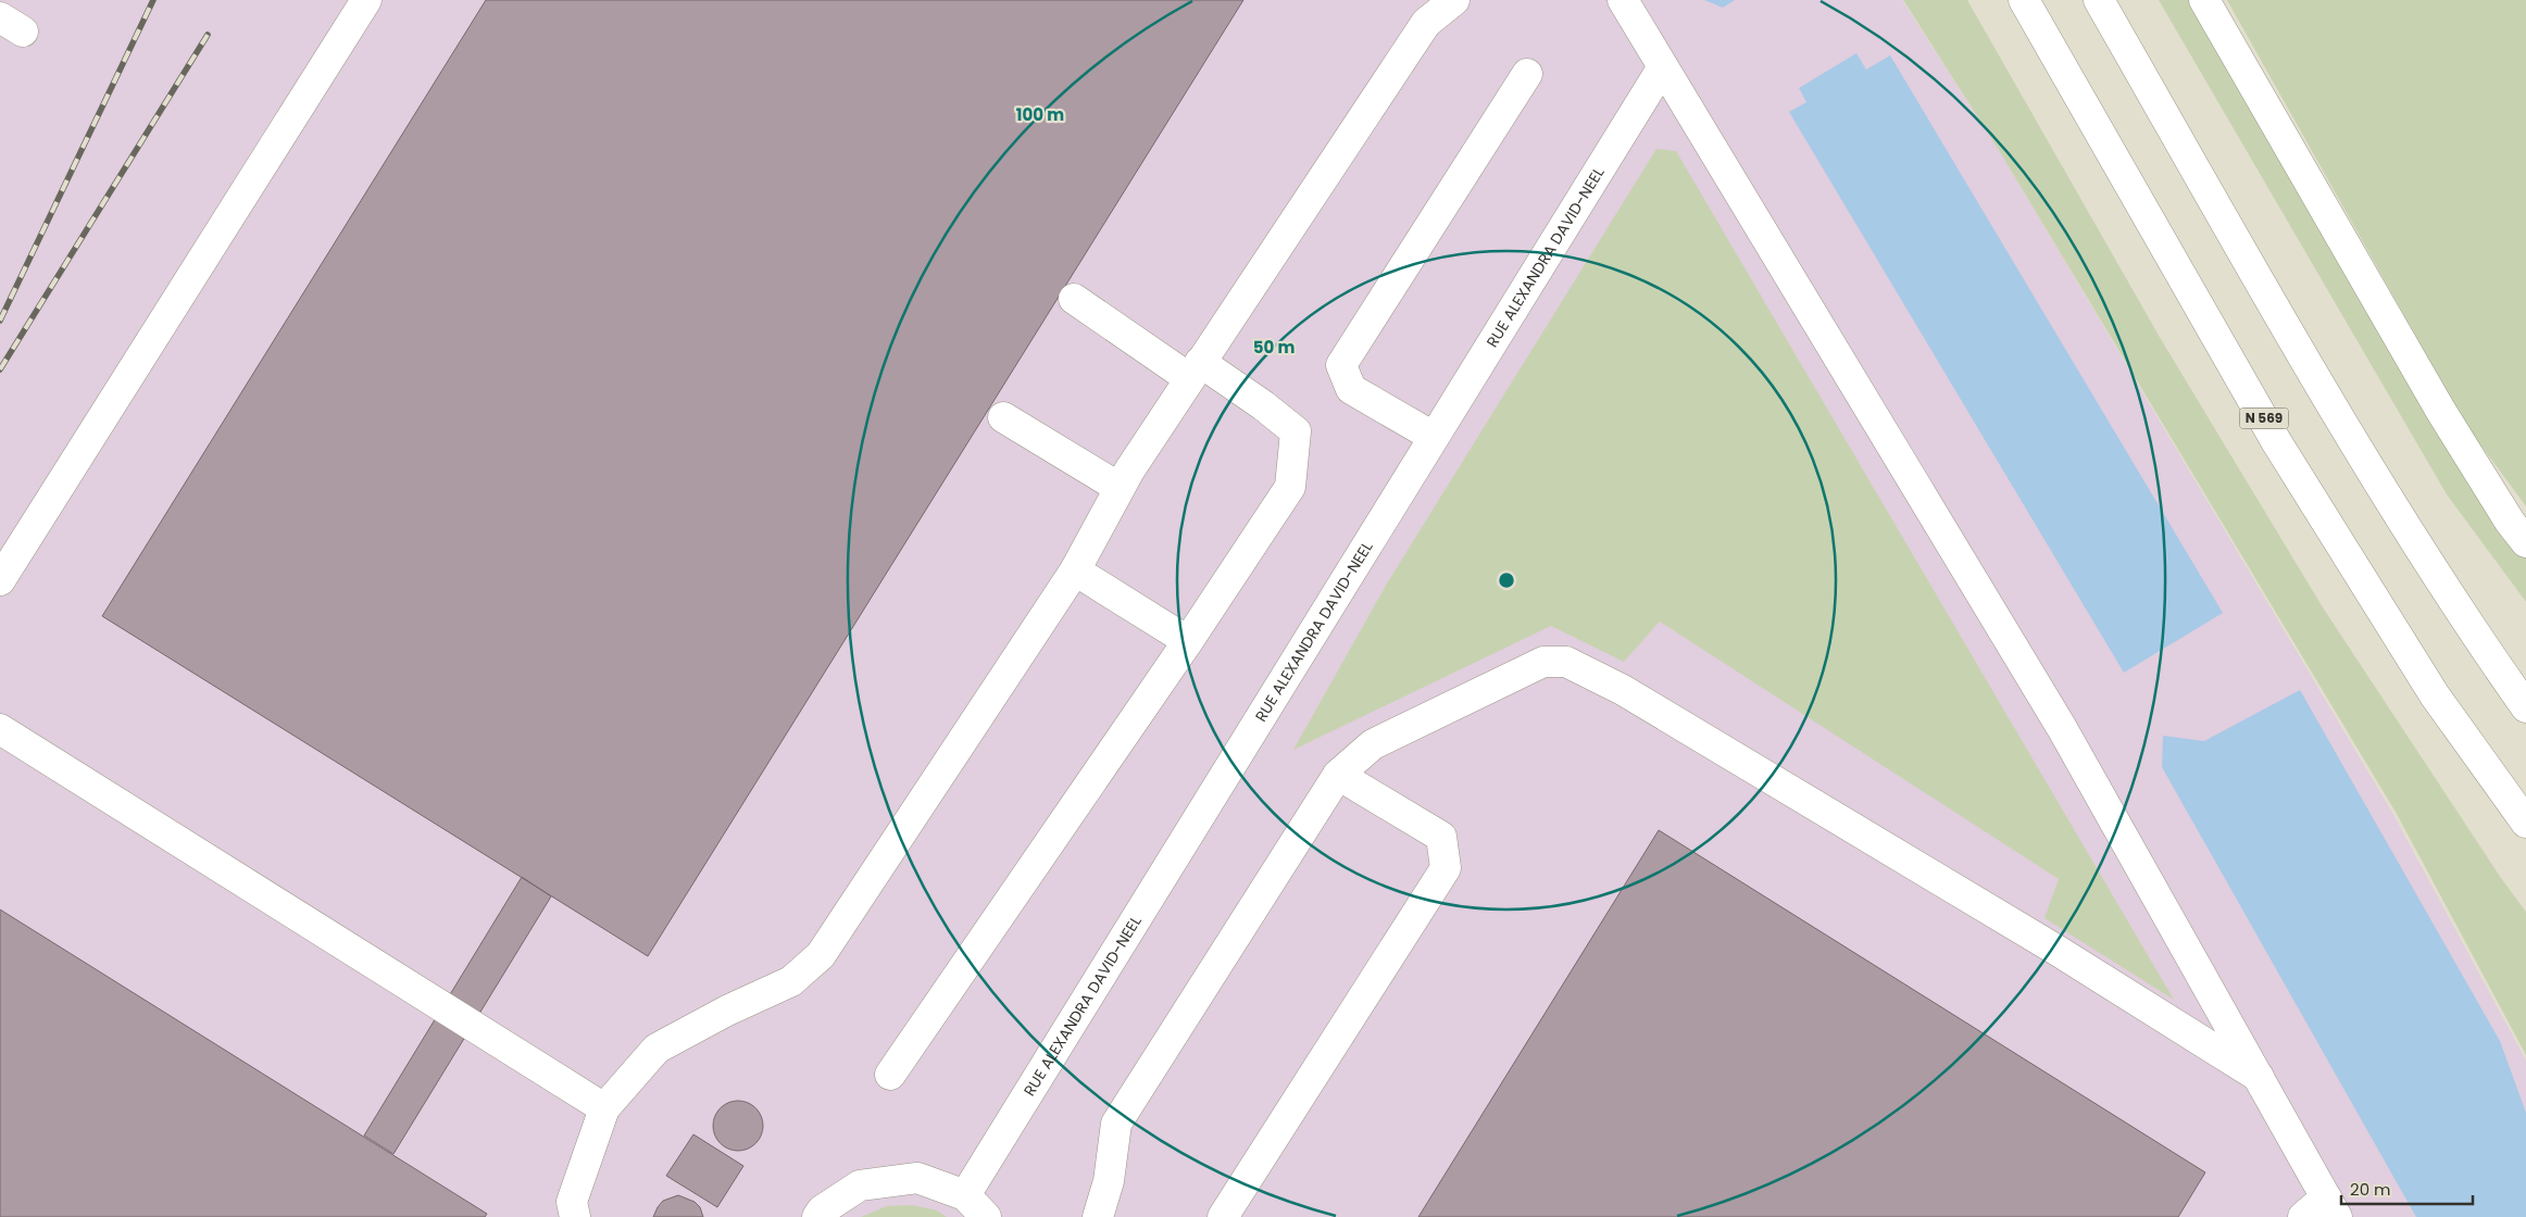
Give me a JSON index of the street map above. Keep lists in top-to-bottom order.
{
  "streets": {
    "main road": ["RUE ALEXANDRA DAVID-NEEL", "N 569"]
  },
  "scale_bar": "20 m",
  "rings": ["100 m", "50 m"]
}
